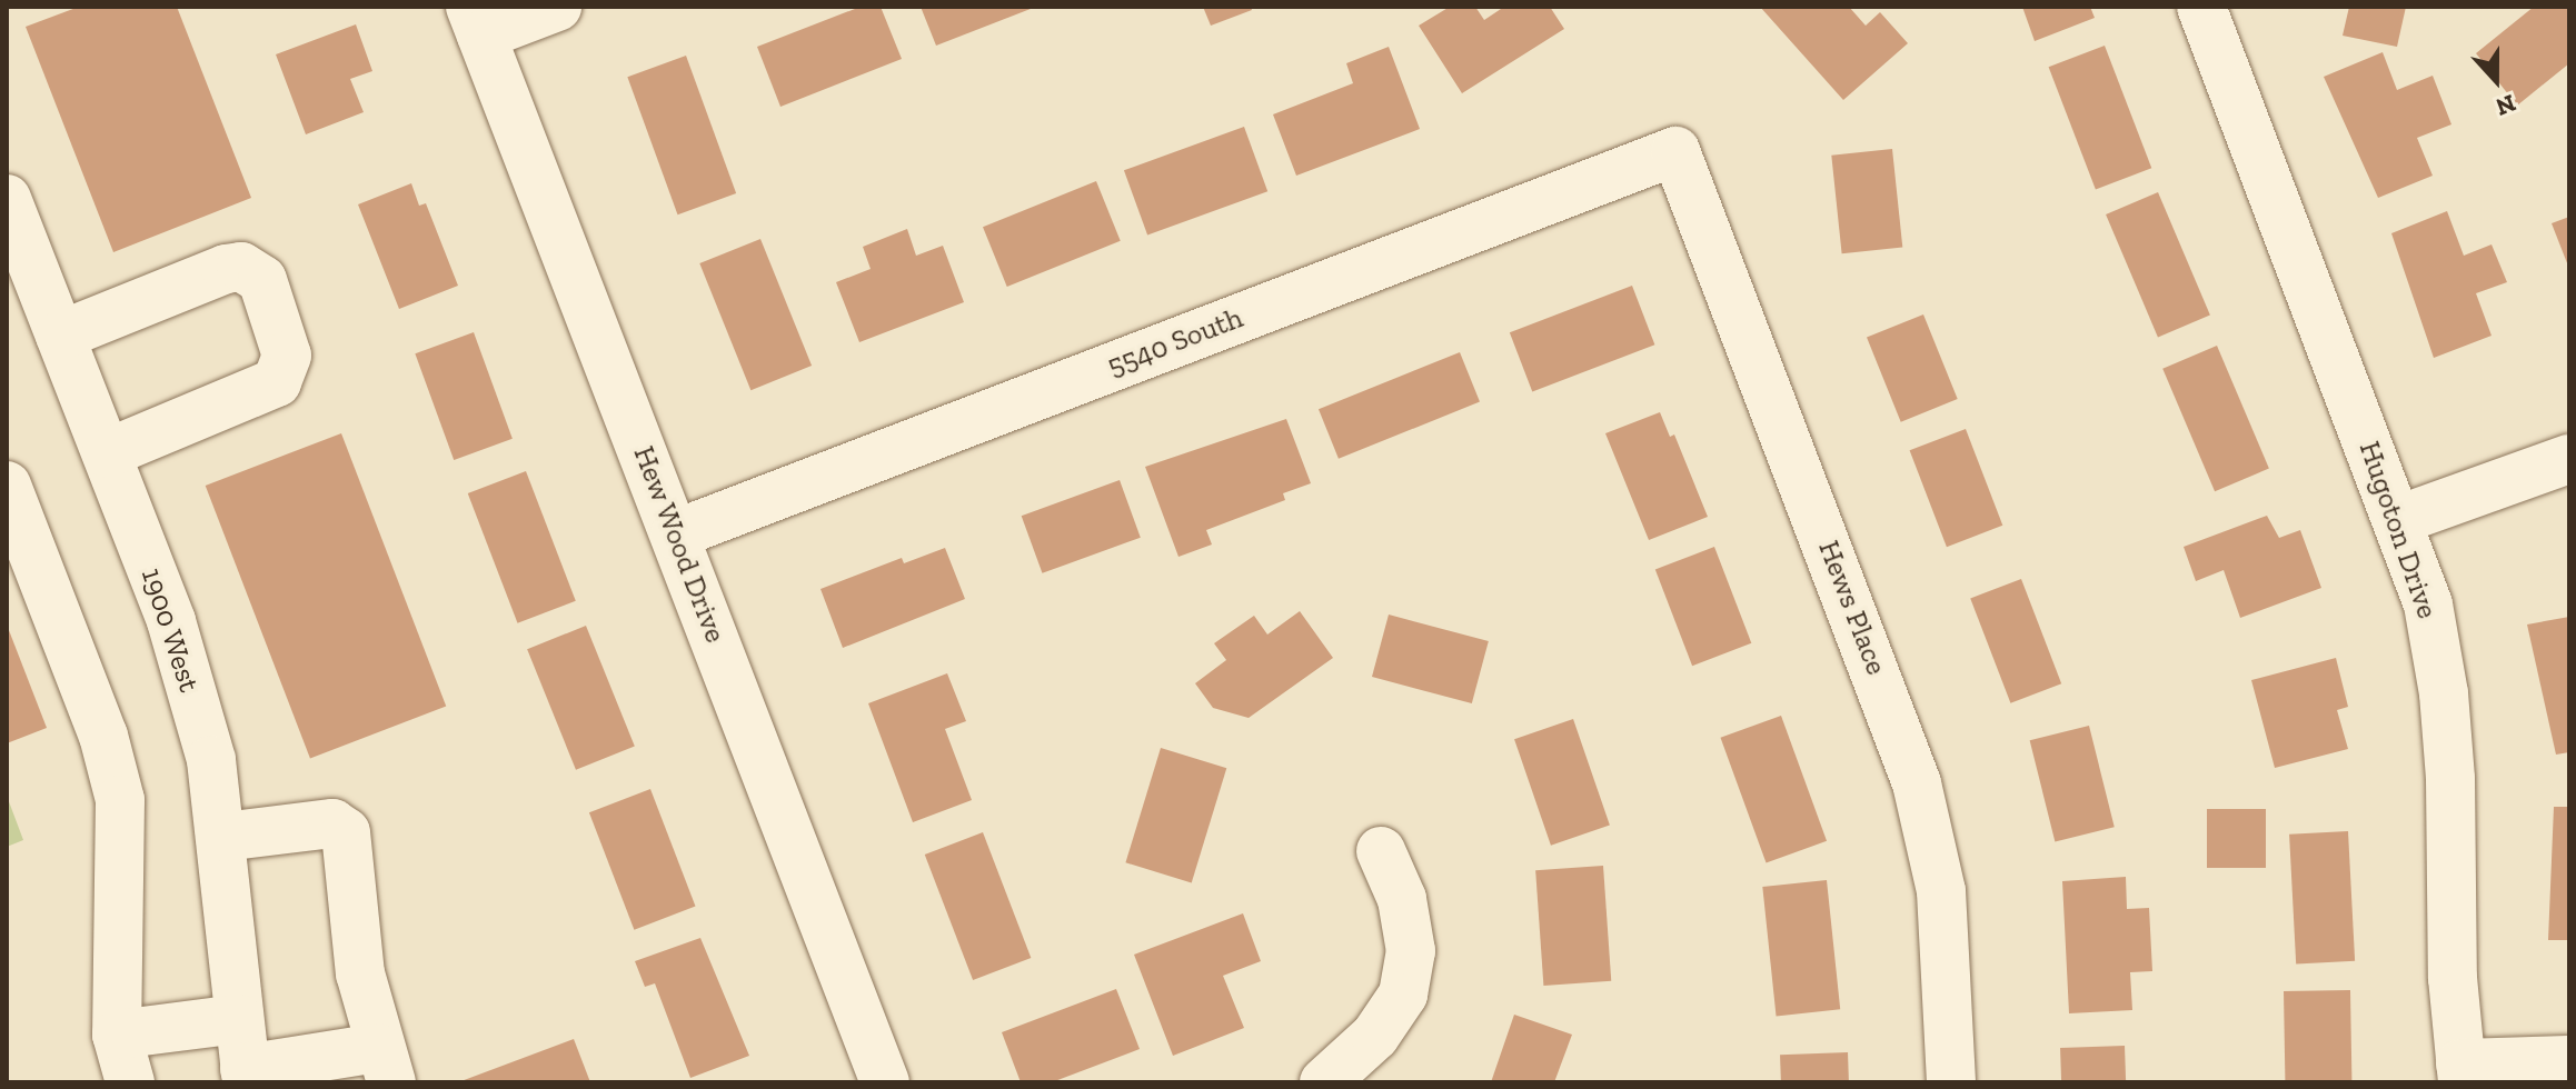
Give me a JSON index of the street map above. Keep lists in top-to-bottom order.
{
  "streets": {
    "street": [
      "5540 South",
      "Hugoton Drive",
      "Hew Wood Drive",
      "Hews Place",
      "1900 West"
    ]
  },
  "crossings": [
    ["5540 South", "Hew Wood Drive"],
    ["5540 South", "Hews Place"]
  ],
  "north": "bottom"
}
